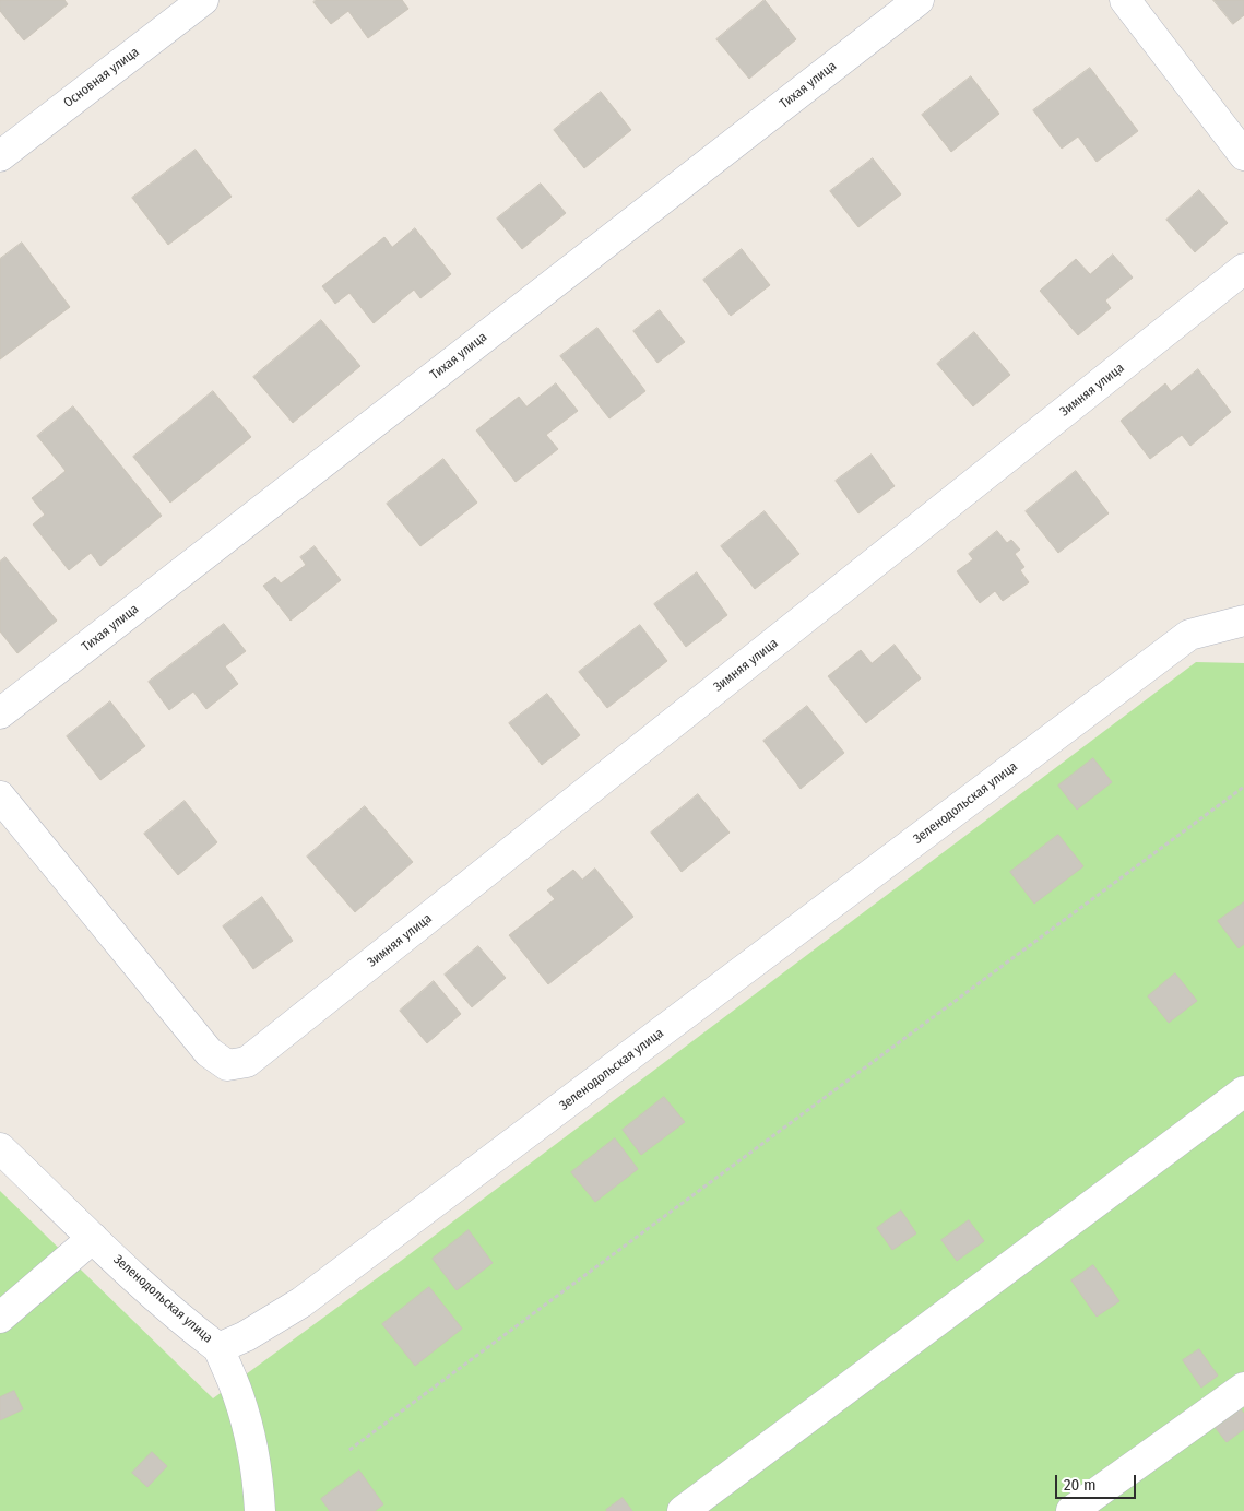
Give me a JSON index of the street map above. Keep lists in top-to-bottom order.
{
  "streets": {
    "street": [
      "Основная улица",
      "Тихая улица",
      "Зимняя улица",
      "Зеленодольская улица"
    ]
  },
  "scale_bar": "20 m"
}
